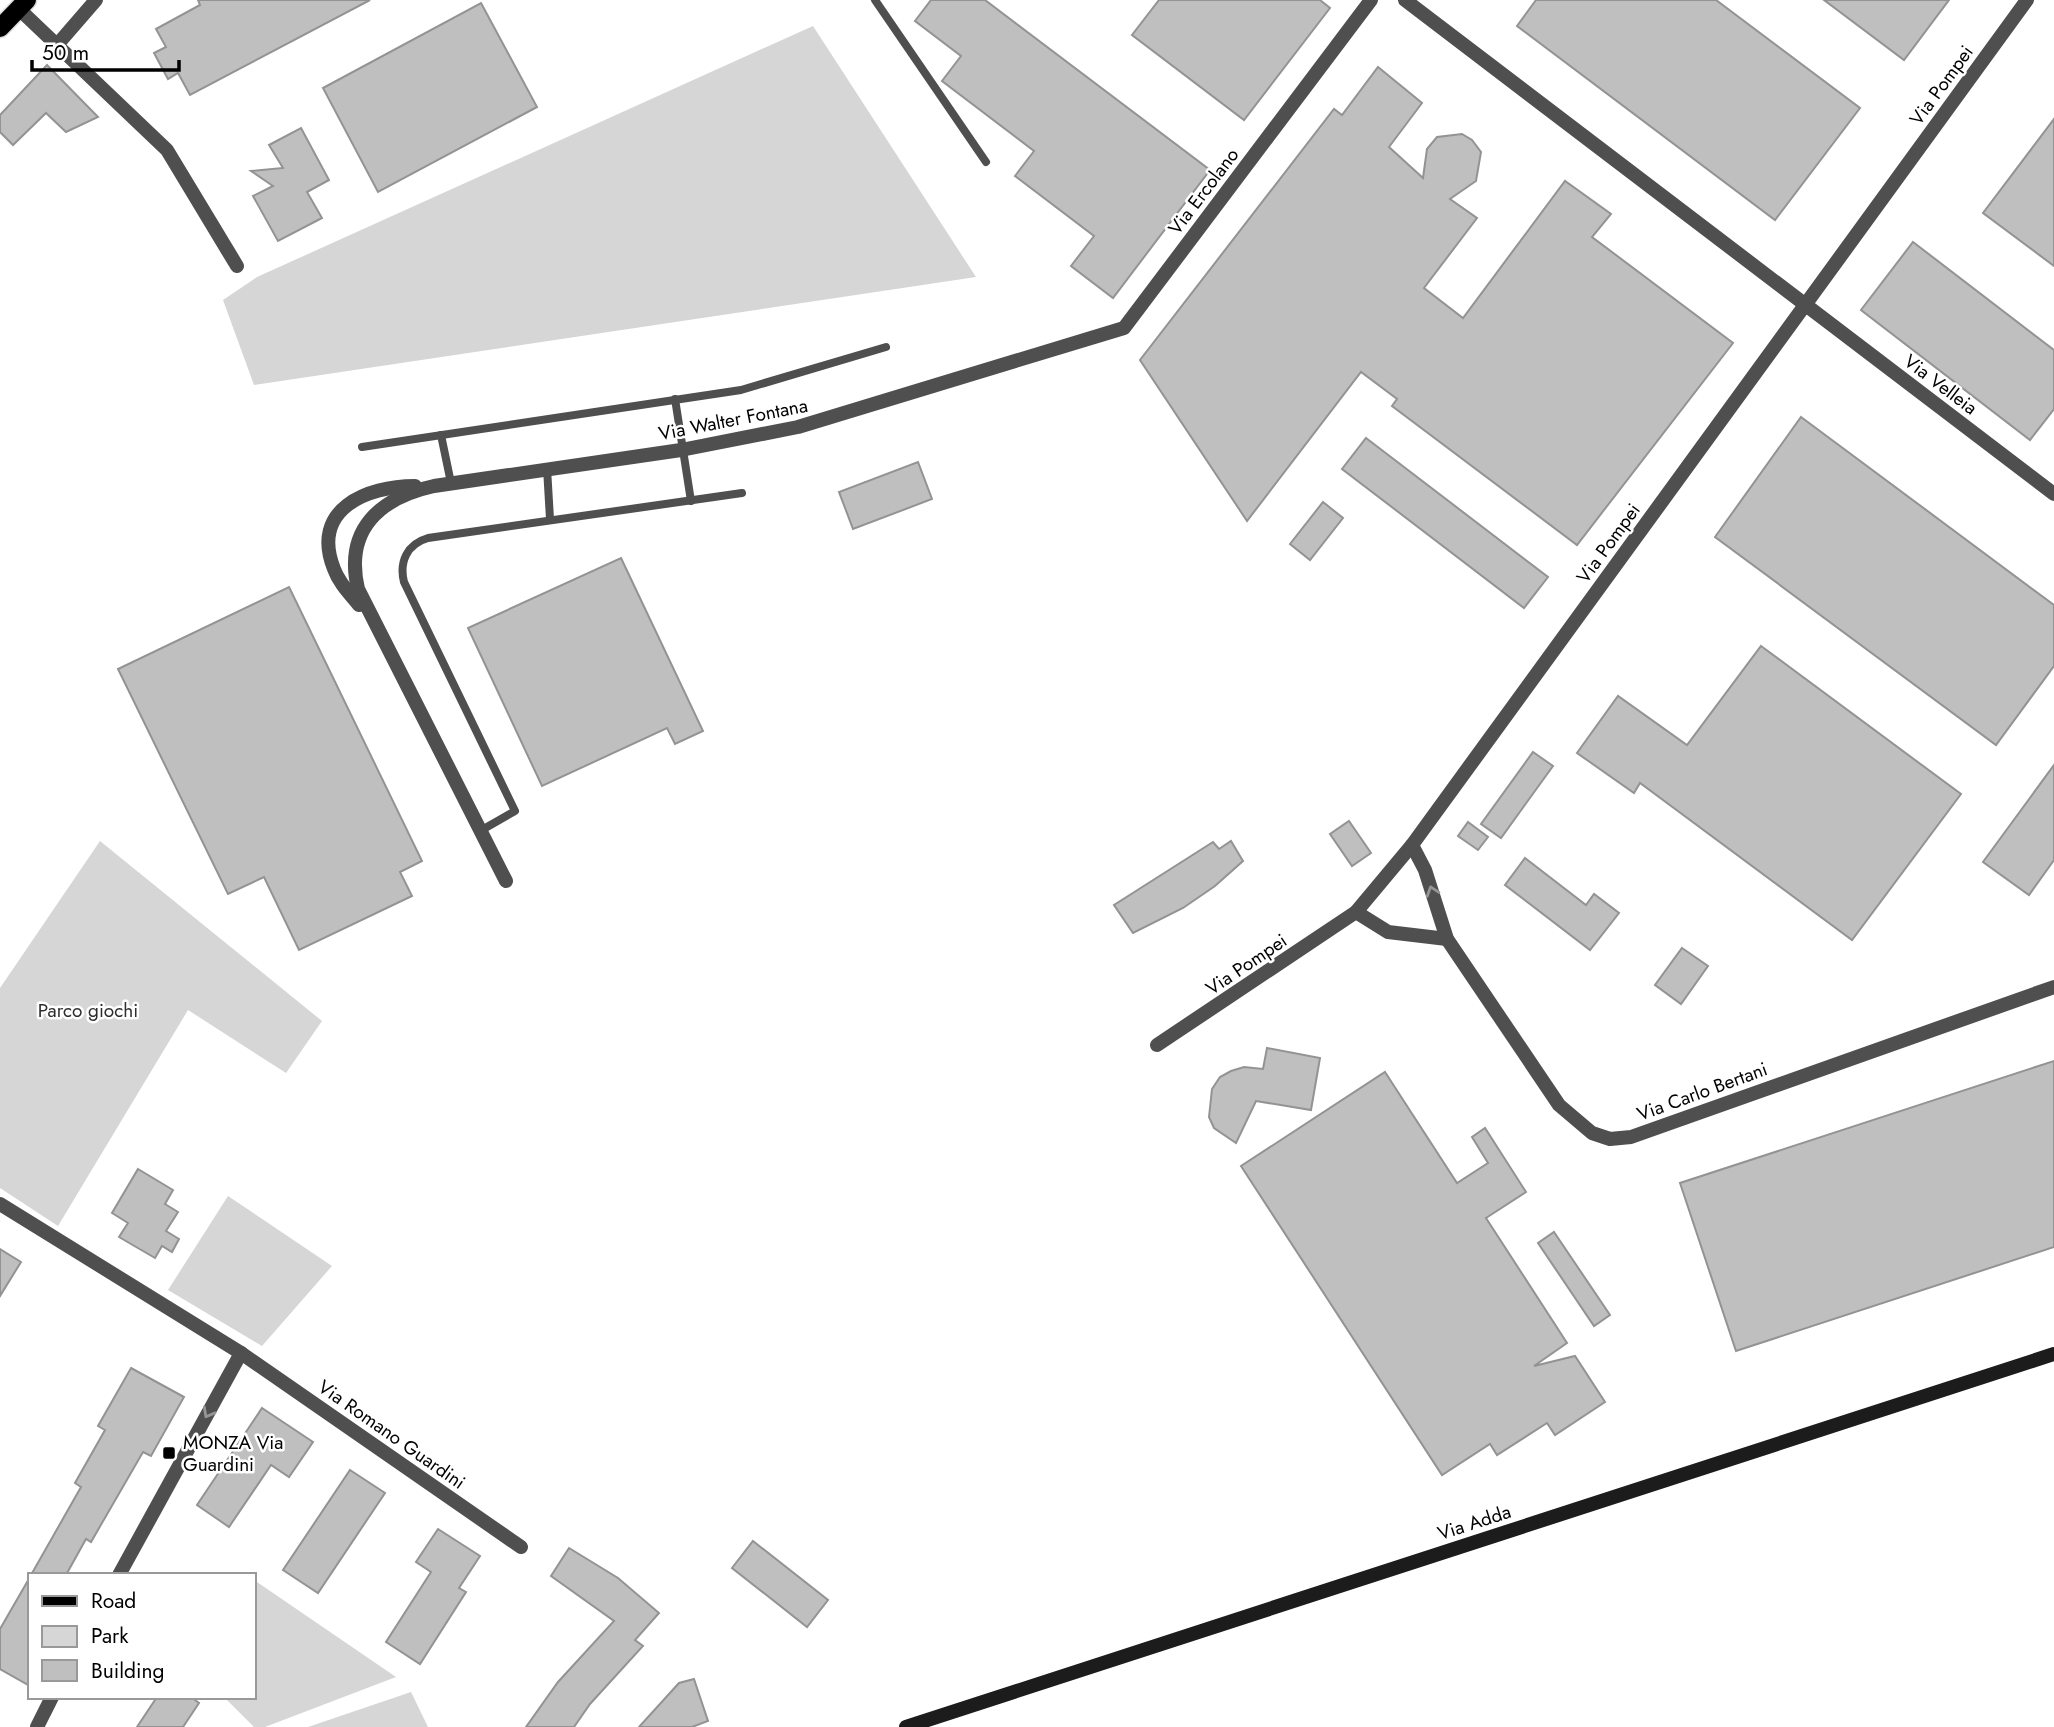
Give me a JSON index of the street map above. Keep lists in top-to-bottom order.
{
  "streets": {
    "main road": ["Via Adda"],
    "street": [
      "Via Pompei",
      "Via Ercolano",
      "Via Velleia",
      "Via Walter Fontana",
      "Via Carlo Bertani",
      "Via Romano Guardini"
    ]
  },
  "crossings": [
    ["Via Pompei", "Via Velleia"],
    ["Via Pompei", "Via Carlo Bertani"],
    ["Via Ercolano", "Via Walter Fontana"]
  ],
  "parks": ["Parco giochi"],
  "places": {
    "transit": ["MONZA Via Guardini"]
  },
  "legend": ["Road", "Park", "Building"],
  "scale_bar": "50 m"
}
